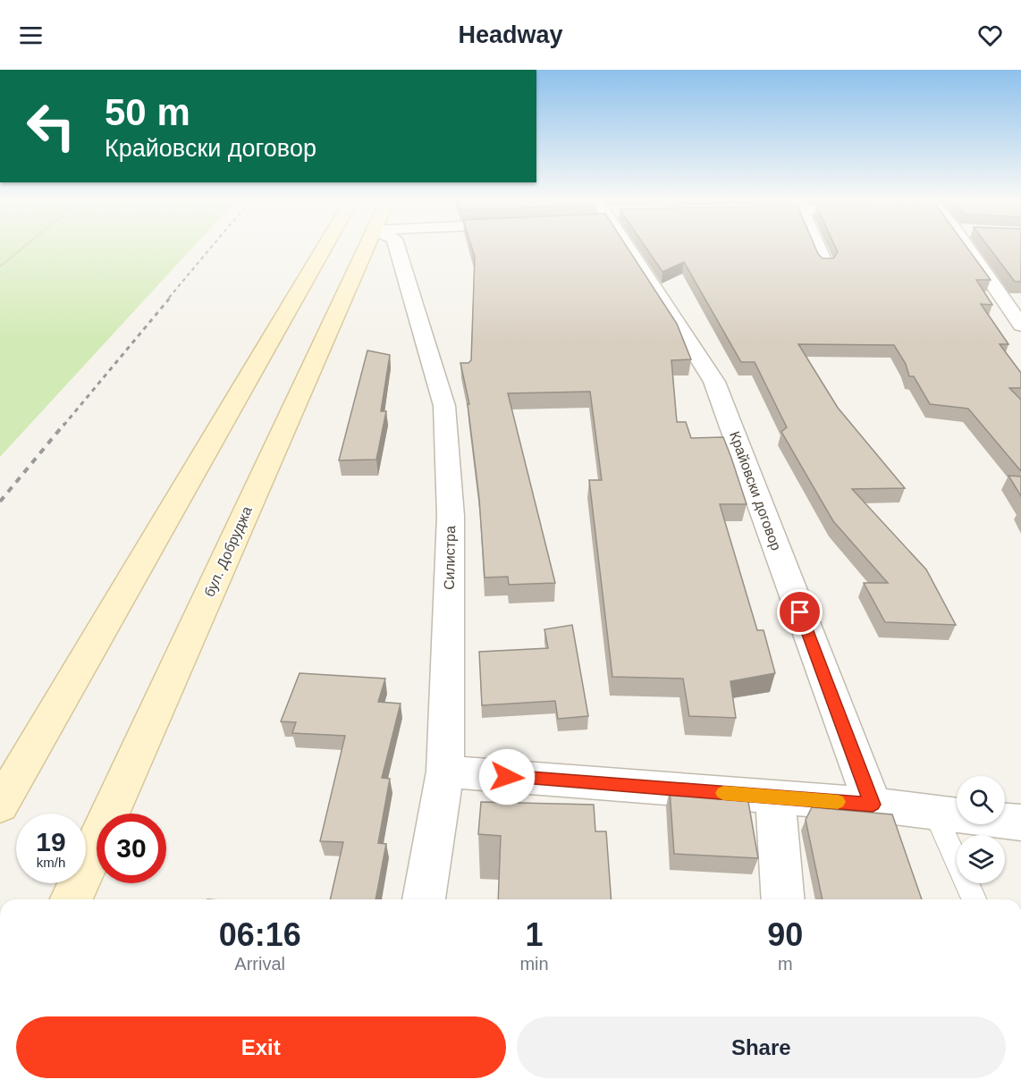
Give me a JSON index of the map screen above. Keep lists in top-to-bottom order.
{
  "streets": {
    "main road": ["бул. Добруджа"],
    "street": ["Крайовски договор", "Силистра"]
  },
  "page": {
    "header": "Headway",
    "turn": ["50 m", "Крайовски договор"],
    "speed": "19 km/h",
    "limit": "30",
    "eta": [
      "06:16",
      "Arrival",
      "1",
      "min",
      "90",
      "m"
    ],
    "buttons": ["Exit", "Share"]
  }
}
